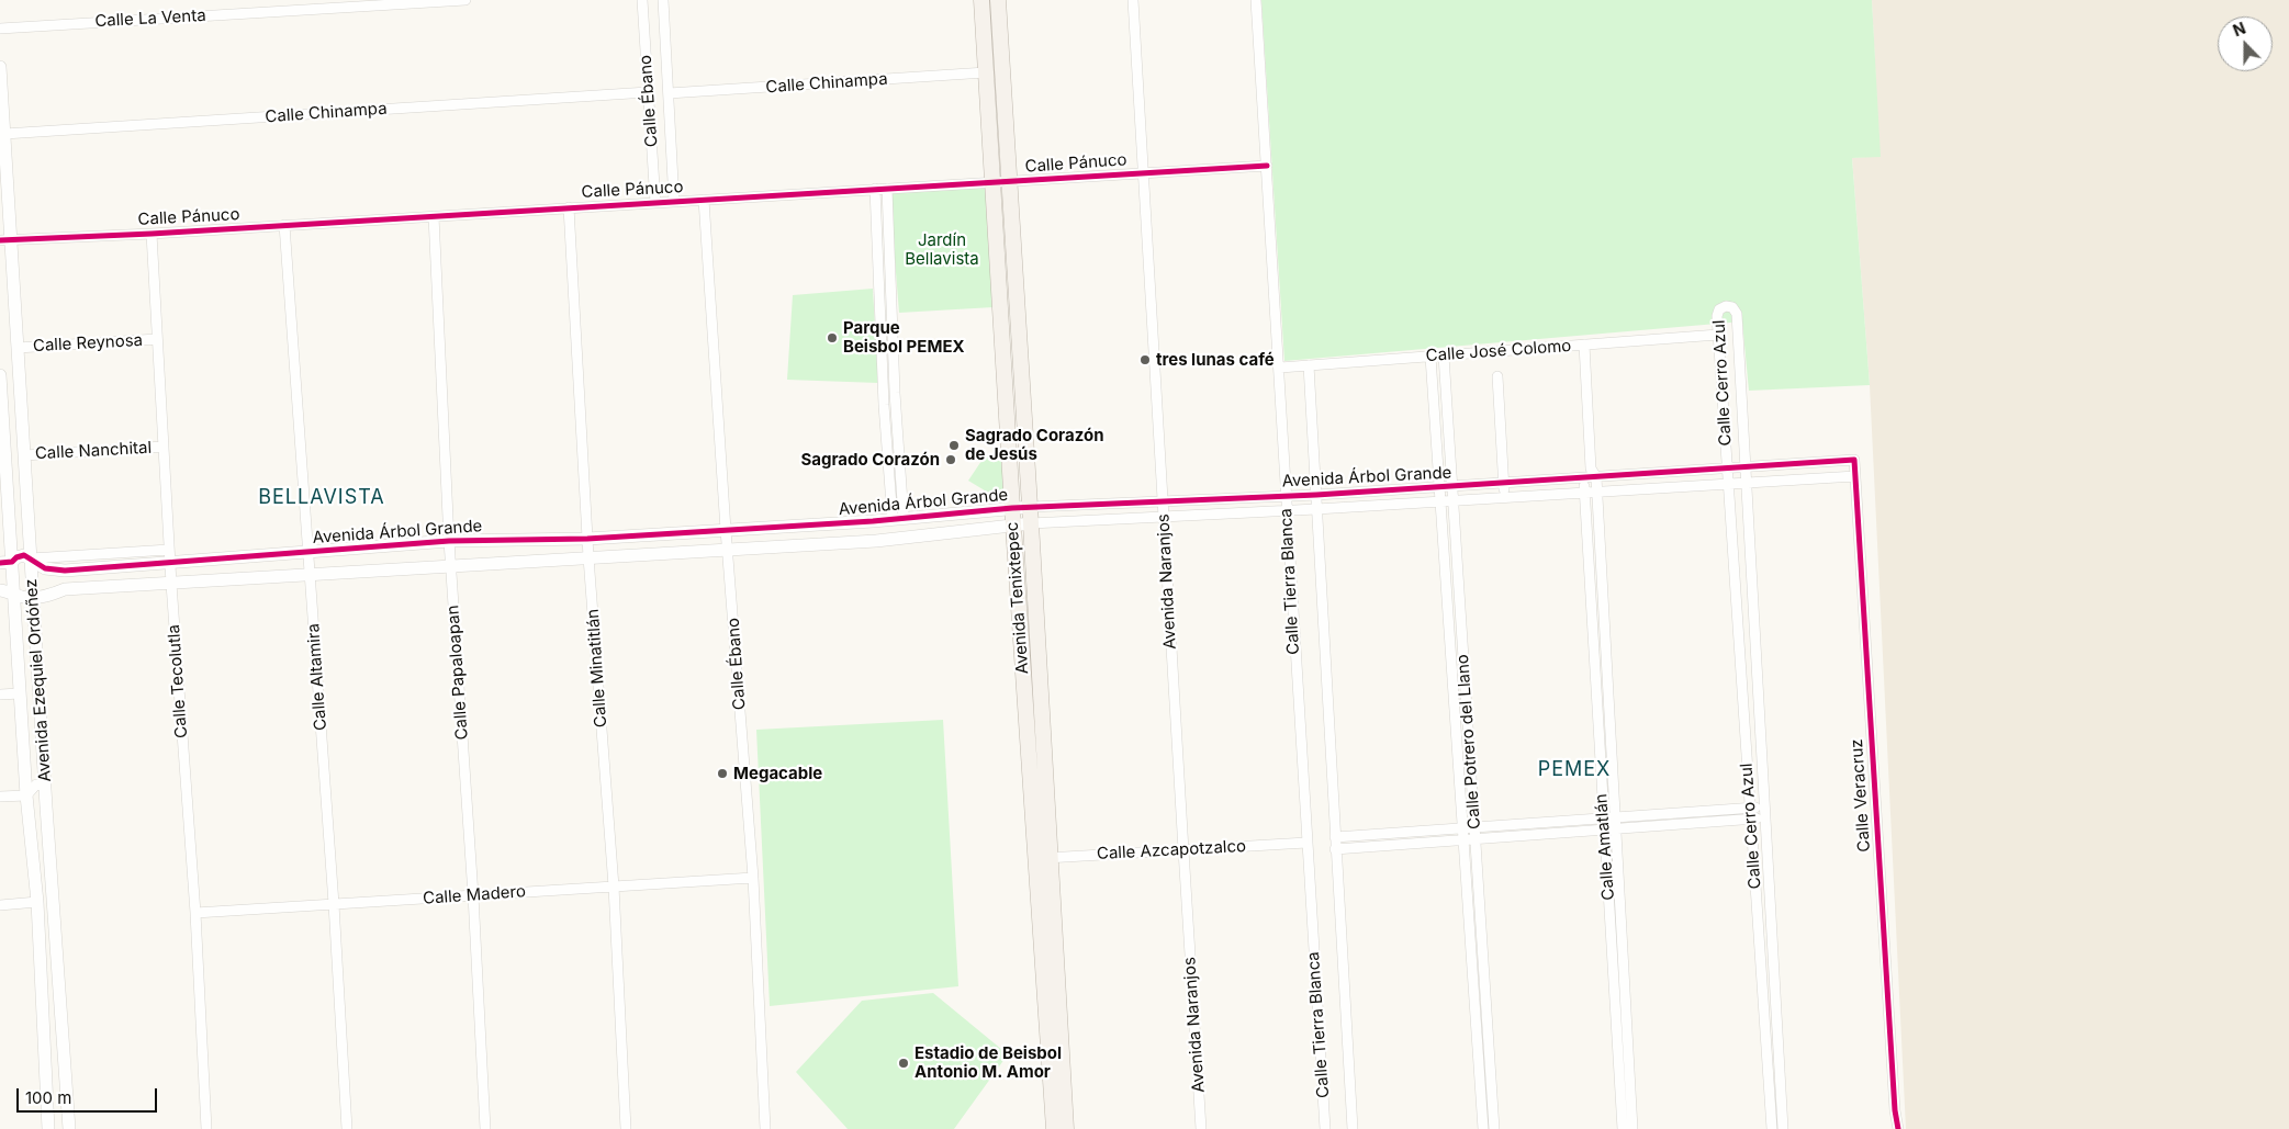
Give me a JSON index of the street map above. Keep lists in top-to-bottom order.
{
  "streets": {
    "main road": ["Avenida Tenixtepec"],
    "street": [
      "Calle La Venta",
      "Calle Chinampa",
      "Calle Ébano",
      "Calle Pánuco",
      "Calle Reynosa",
      "Calle José Colomo",
      "Calle Cerro Azul",
      "Calle Nanchital",
      "Avenida Árbol Grande",
      "Avenida Naranjos",
      "Calle Tierra Blanca",
      "Calle Minatitlán",
      "Calle Papaloapan",
      "Calle Altamira",
      "Avenida Ezequiel Ordóñez",
      "Calle Tecolutla",
      "Calle Potrero del Llano",
      "Calle Veracruz",
      "Calle Amatlán",
      "Calle Azcapotzalco",
      "Calle Madero"
    ]
  },
  "crossings": [
    ["Calle Chinampa", "Calle Ébano"],
    ["Calle Chinampa", "Avenida Tenixtepec"],
    ["Calle Chinampa", "Avenida Ezequiel Ordóñez"],
    ["Calle Ébano", "Calle Pánuco"],
    ["Calle Ébano", "Avenida Árbol Grande"],
    ["Calle Ébano", "Calle Madero"],
    ["Calle Pánuco", "Avenida Naranjos"],
    ["Calle Pánuco", "Calle Tierra Blanca"],
    ["Calle Pánuco", "Avenida Tenixtepec"],
    ["Calle Pánuco", "Calle Minatitlán"],
    ["Calle Pánuco", "Calle Papaloapan"],
    ["Calle Pánuco", "Calle Altamira"],
    ["Calle Pánuco", "Avenida Ezequiel Ordóñez"],
    ["Calle Pánuco", "Calle Tecolutla"],
    ["Calle Reynosa", "Avenida Ezequiel Ordóñez"],
    ["Calle Reynosa", "Calle Tecolutla"],
    ["Calle José Colomo", "Calle Cerro Azul"],
    ["Calle José Colomo", "Calle Tierra Blanca"],
    ["Calle José Colomo", "Calle Potrero del Llano"],
    ["Calle Cerro Azul", "Avenida Árbol Grande"],
    ["Calle Nanchital", "Avenida Ezequiel Ordóñez"],
    ["Calle Nanchital", "Calle Tecolutla"],
    ["Avenida Árbol Grande", "Avenida Naranjos"],
    ["Avenida Árbol Grande", "Calle Tierra Blanca"],
    ["Avenida Árbol Grande", "Avenida Tenixtepec"],
    ["Avenida Árbol Grande", "Calle Minatitlán"],
    ["Avenida Árbol Grande", "Calle Papaloapan"],
    ["Avenida Árbol Grande", "Calle Altamira"],
    ["Avenida Árbol Grande", "Avenida Ezequiel Ordóñez"],
    ["Avenida Árbol Grande", "Calle Tecolutla"],
    ["Avenida Árbol Grande", "Calle Potrero del Llano"],
    ["Avenida Árbol Grande", "Calle Veracruz"],
    ["Avenida Árbol Grande", "Calle Amatlán"],
    ["Avenida Naranjos", "Calle Azcapotzalco"],
    ["Calle Tierra Blanca", "Calle Azcapotzalco"],
    ["Avenida Tenixtepec", "Calle Azcapotzalco"],
    ["Calle Minatitlán", "Calle Madero"],
    ["Calle Papaloapan", "Calle Madero"],
    ["Calle Altamira", "Calle Madero"],
    ["Calle Tecolutla", "Calle Madero"]
  ],
  "districts": ["BELLAVISTA", "PEMEX"],
  "parks": ["Jardín Bellavista"],
  "places": [
    "Parque Beisbol PEMEX",
    "tres lunas café",
    "Sagrado Corazón de Jesús",
    "Sagrado Corazón",
    "Megacable",
    "Estadio de Beisbol Antonio M. Amor"
  ],
  "scale_bar": "100 m",
  "north": "top"
}
